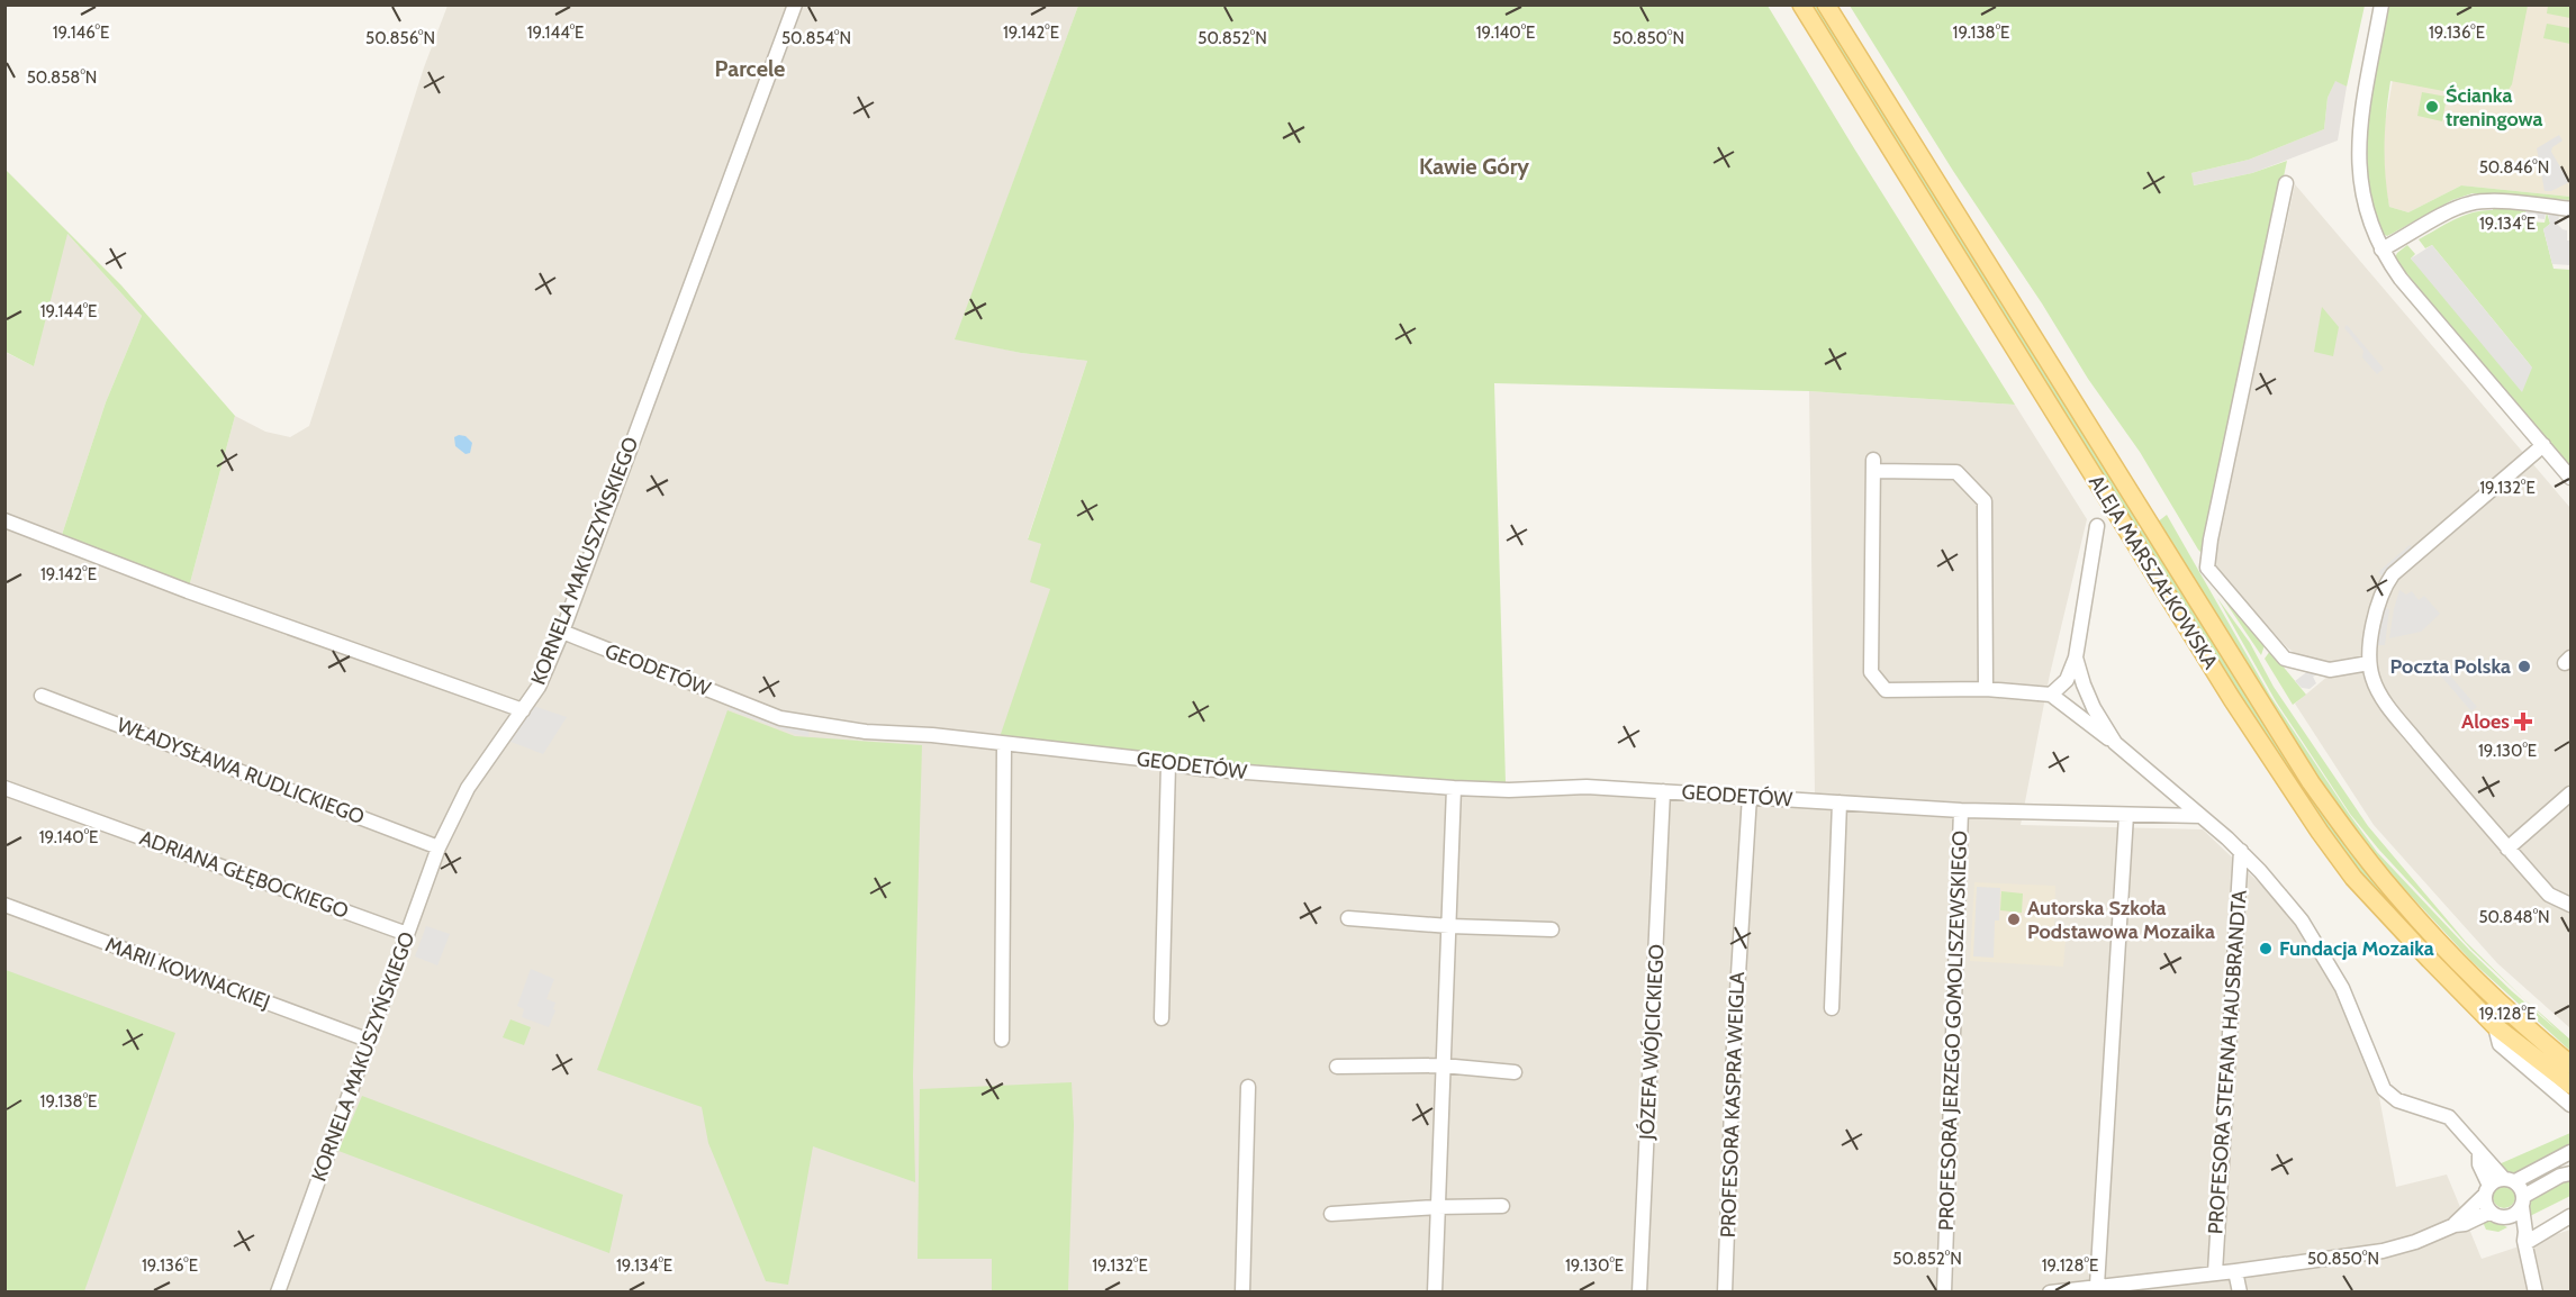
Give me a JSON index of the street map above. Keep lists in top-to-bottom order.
{
  "streets": {
    "main road": ["ALEJA MARSZAŁKOWSKA"],
    "street": [
      "KORNELA MAKUSZYŃSKIEGO",
      "GEODETÓW",
      "WŁADYSŁAWA RUDLICKIEGO",
      "ADRIANA GŁĘBOCKIEGO",
      "MARII KOWNACKIEJ",
      "PROFESORA JERZEGO GOMOLISZEWSKIEGO",
      "JÓZEFA WÓJCICKIEGO",
      "PROFESORA STEFANA HAUSBRANDTA",
      "PROFESORA KASPRA WEIGLA"
    ]
  },
  "crossings": [
    ["KORNELA MAKUSZYŃSKIEGO", "GEODETÓW"],
    ["KORNELA MAKUSZYŃSKIEGO", "WŁADYSŁAWA RUDLICKIEGO"],
    ["KORNELA MAKUSZYŃSKIEGO", "ADRIANA GŁĘBOCKIEGO"],
    ["KORNELA MAKUSZYŃSKIEGO", "MARII KOWNACKIEJ"],
    ["GEODETÓW", "PROFESORA JERZEGO GOMOLISZEWSKIEGO"],
    ["GEODETÓW", "JÓZEFA WÓJCICKIEGO"],
    ["GEODETÓW", "PROFESORA KASPRA WEIGLA"]
  ],
  "districts": ["Parcele", "Kawie Góry"],
  "places": {
    "other": [
      "Ścianka treningowa",
      "Poczta Polska",
      "Autorska Szkoła Podstawowa Mozaika",
      "Fundacja Mozaika"
    ],
    "health": ["Aloes"]
  },
  "coordinates": [
    "19.146°E",
    "19.144°E",
    "19.142°E",
    "19.140°E",
    "19.138°E",
    "19.136°E",
    "50.856°N",
    "50.854°N",
    "50.852°N",
    "50.850°N",
    "50.858°N",
    "50.846°N",
    "19.134°E",
    "19.132°E",
    "19.130°E",
    "50.848°N",
    "19.128°E"
  ]
}
